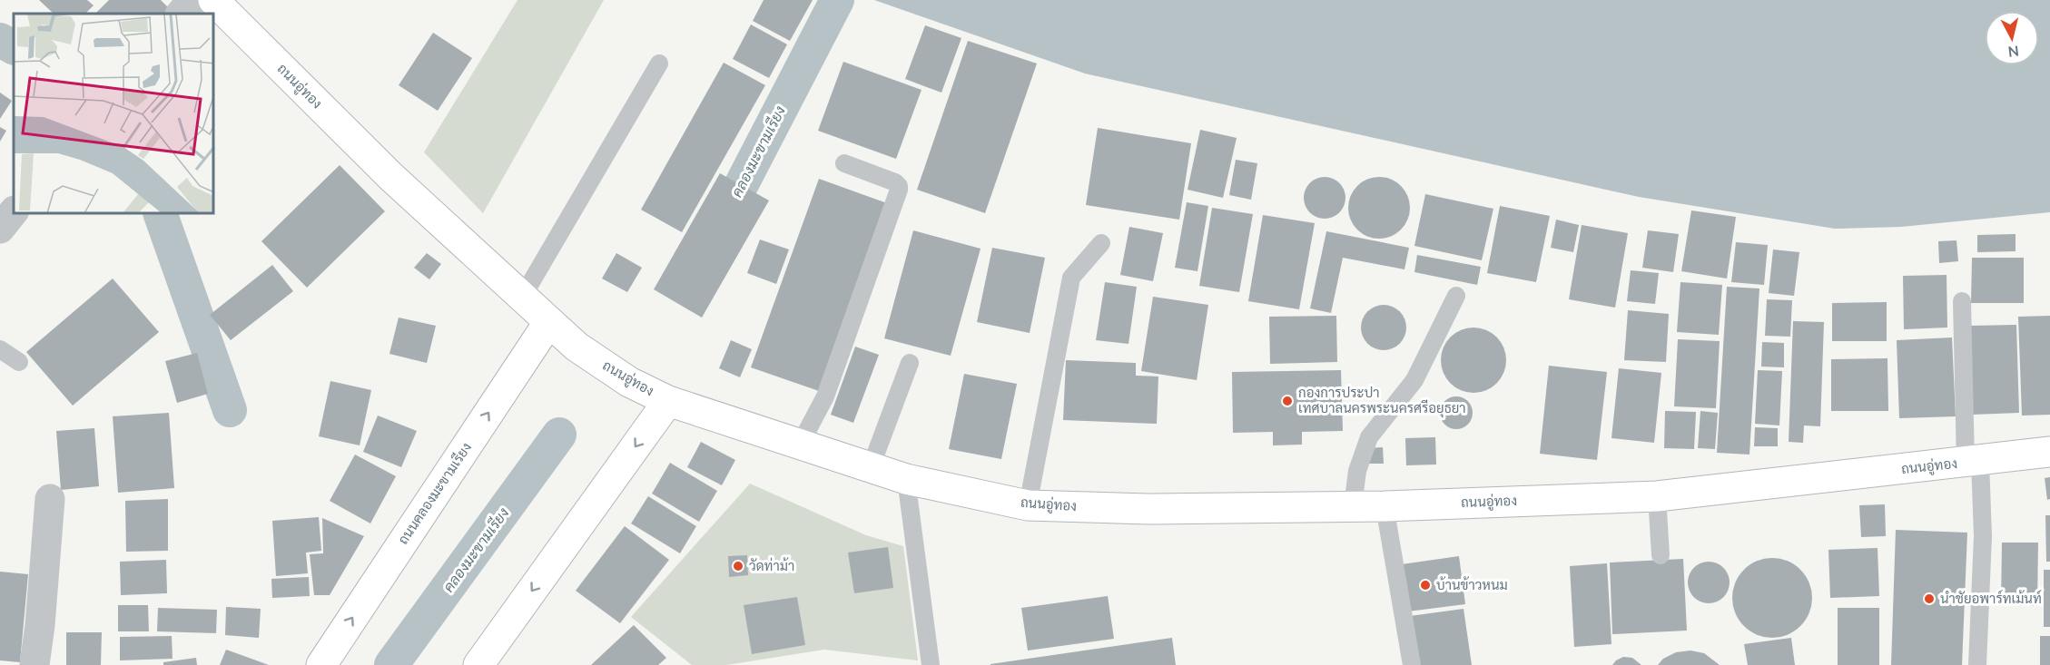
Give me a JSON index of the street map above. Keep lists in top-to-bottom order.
{
  "streets": {
    "main road": ["ถนนอู่ทอง", "ถนนคลองมะขามเรียง"]
  },
  "crossings": [
    ["ถนนอู่ทอง", "ถนนคลองมะขามเรียง"]
  ],
  "water": ["คลองมะขามเรียง"],
  "places": [
    "กองการประปา เทศบาลนครพระนครศรีอยุธยา",
    "วัดท่าม้า",
    "บ้านข้าวหนม",
    "นำชัยอพาร์ทเม้นท์"
  ],
  "north": "bottom"
}
